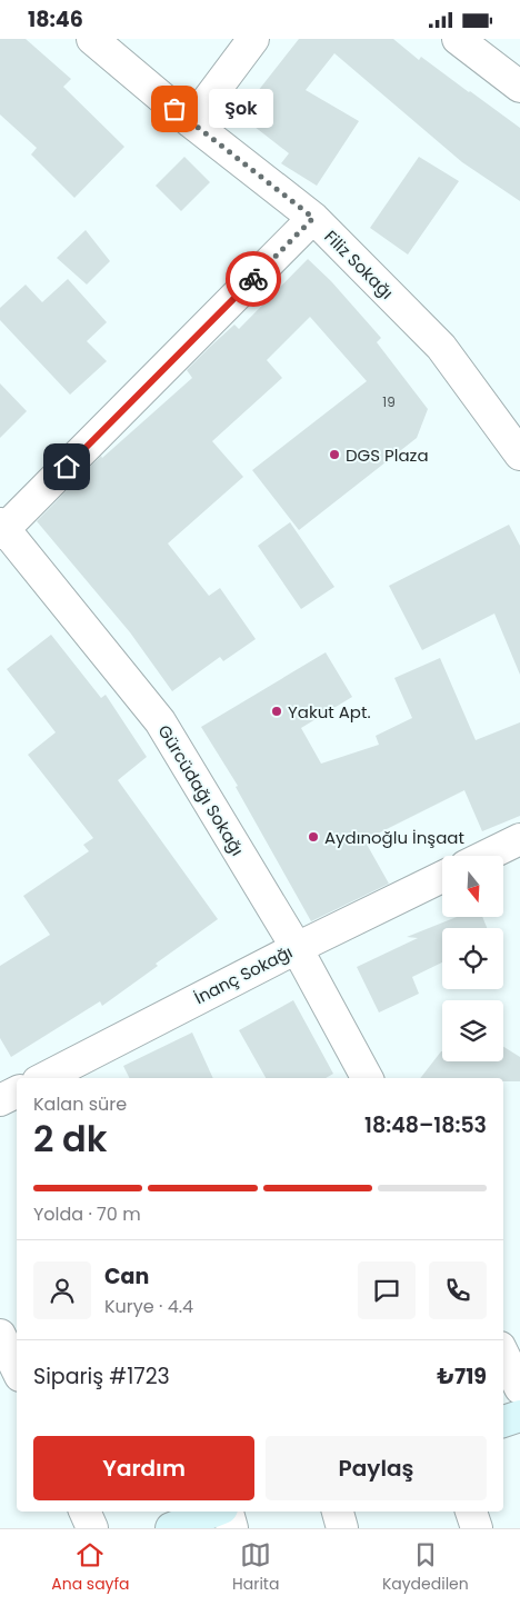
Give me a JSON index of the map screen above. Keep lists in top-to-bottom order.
{
  "streets": {
    "street": ["Filiz Sokağı", "Gürcüdağı Sokağı", "İnanç Sokağı"]
  },
  "crossings": [
    ["Gürcüdağı Sokağı", "İnanç Sokağı"]
  ],
  "places": [
    "Şok",
    "DGS Plaza",
    "Yakut Apt.",
    "Aydınoğlu İnşaat"
  ],
  "house_numbers": ["19"],
  "north": "bottom",
  "page": {
    "status": "18:46",
    "bubble": "Şok",
    "heading": ["2 dk", "Kalan süre", "18:48–18:53"],
    "panel": [
      "Can",
      "Kurye · 4.4",
      "Sipariş #1723",
      "₺719"
    ],
    "bar": "Yolda · 70 m",
    "buttons": ["Yardım", "Paylaş"],
    "tabs": ["Ana sayfa", "Harita", "Kaydedilen"]
  }
}
